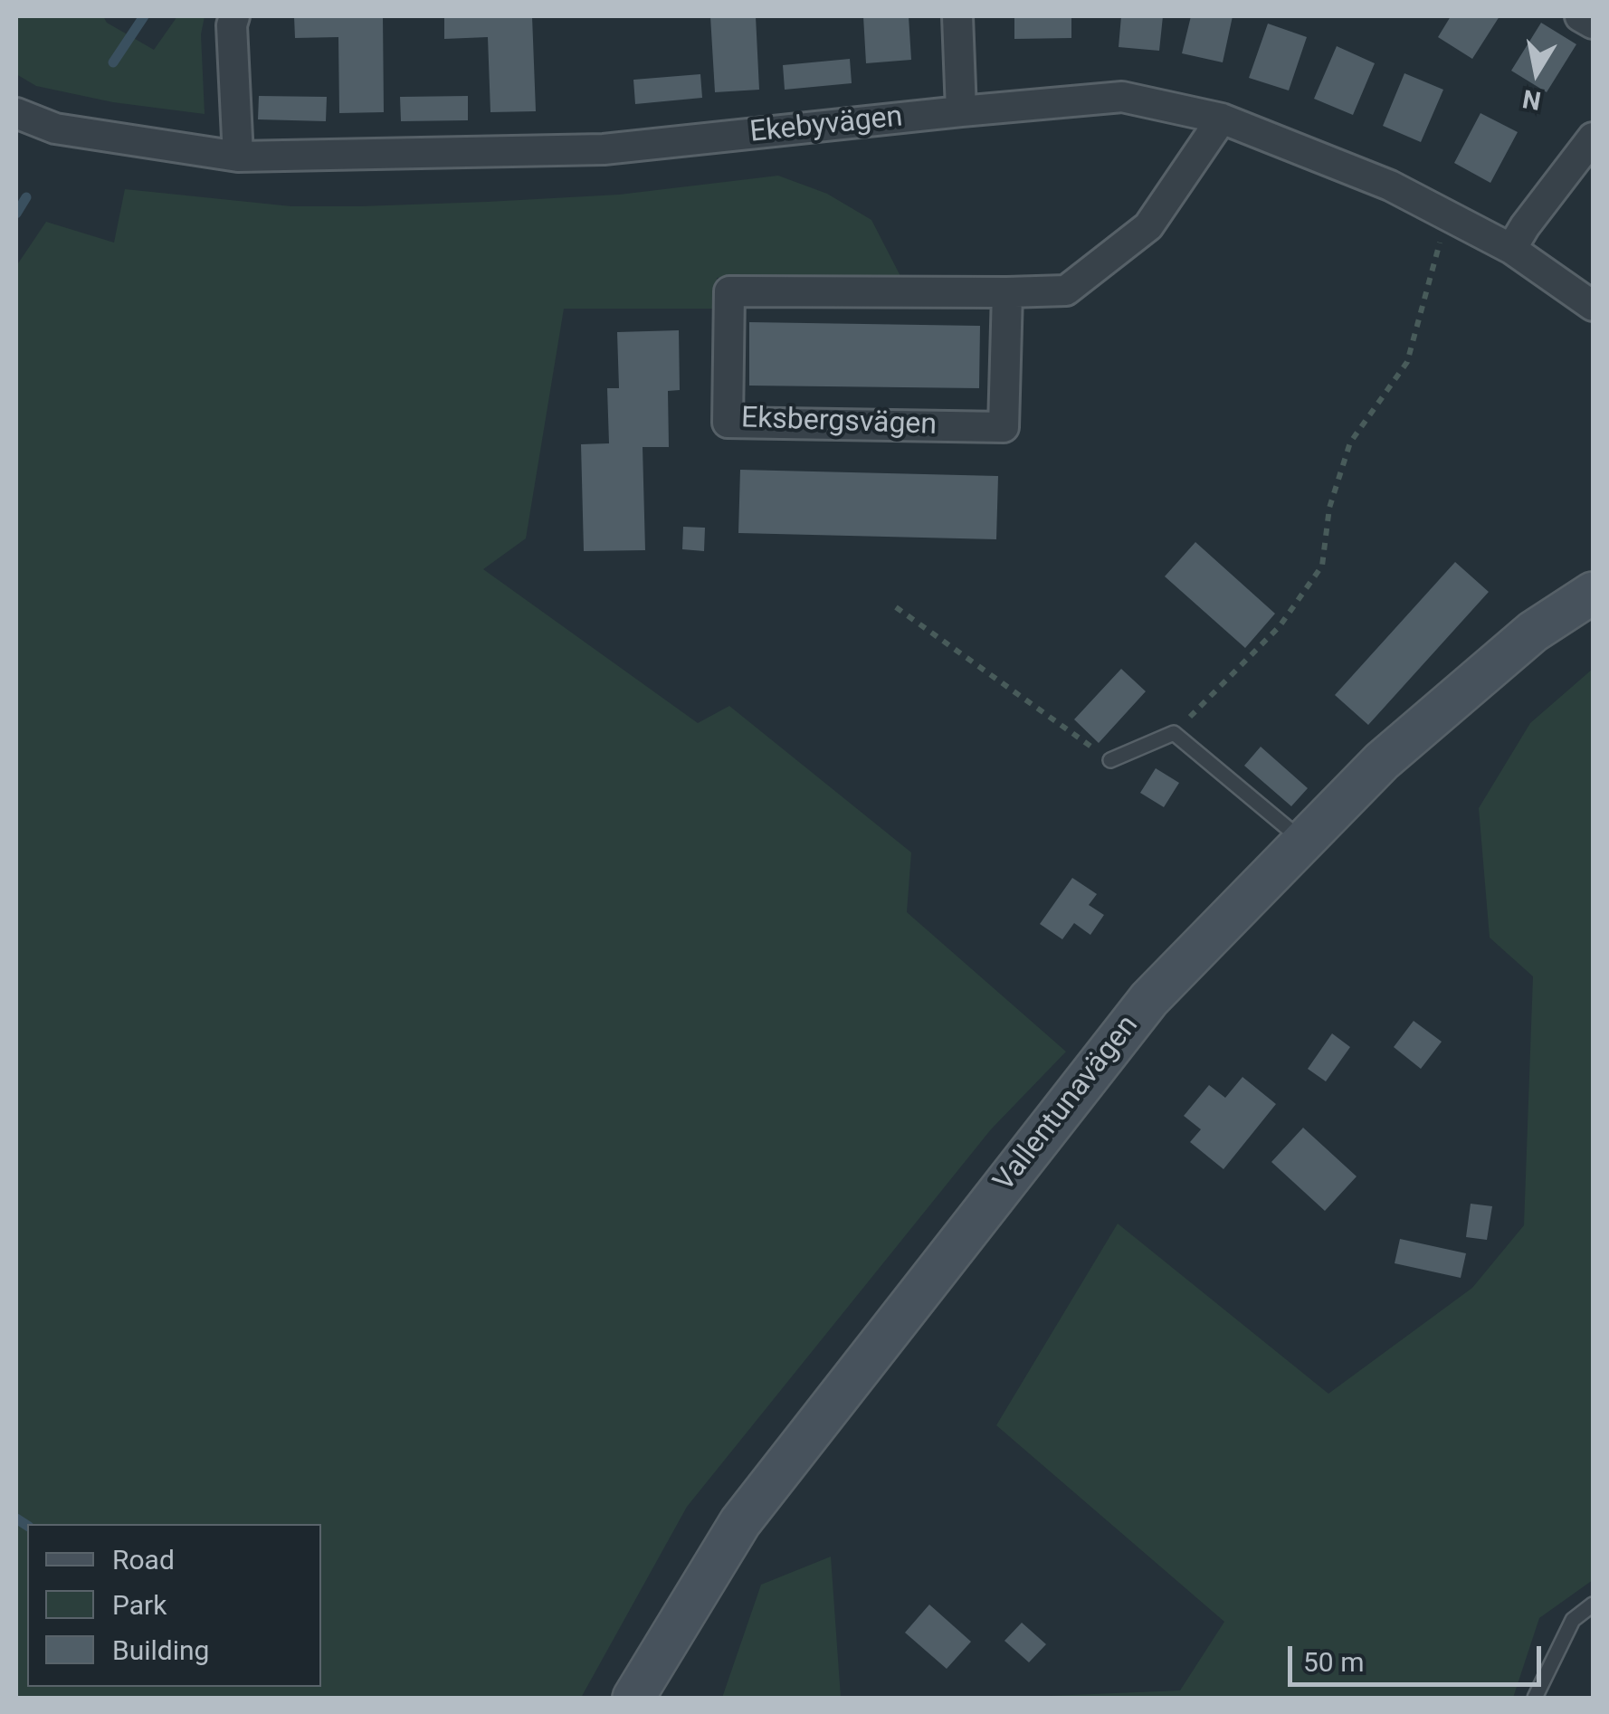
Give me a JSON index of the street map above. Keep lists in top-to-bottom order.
{
  "streets": {
    "main road": ["Vallentunavägen"],
    "street": ["Ekebyvägen", "Eksbergsvägen"]
  },
  "crossings": [
    ["Ekebyvägen", "Eksbergsvägen"]
  ],
  "legend": ["Road", "Park", "Building"],
  "scale_bar": "50 m",
  "north": "bottom"
}
